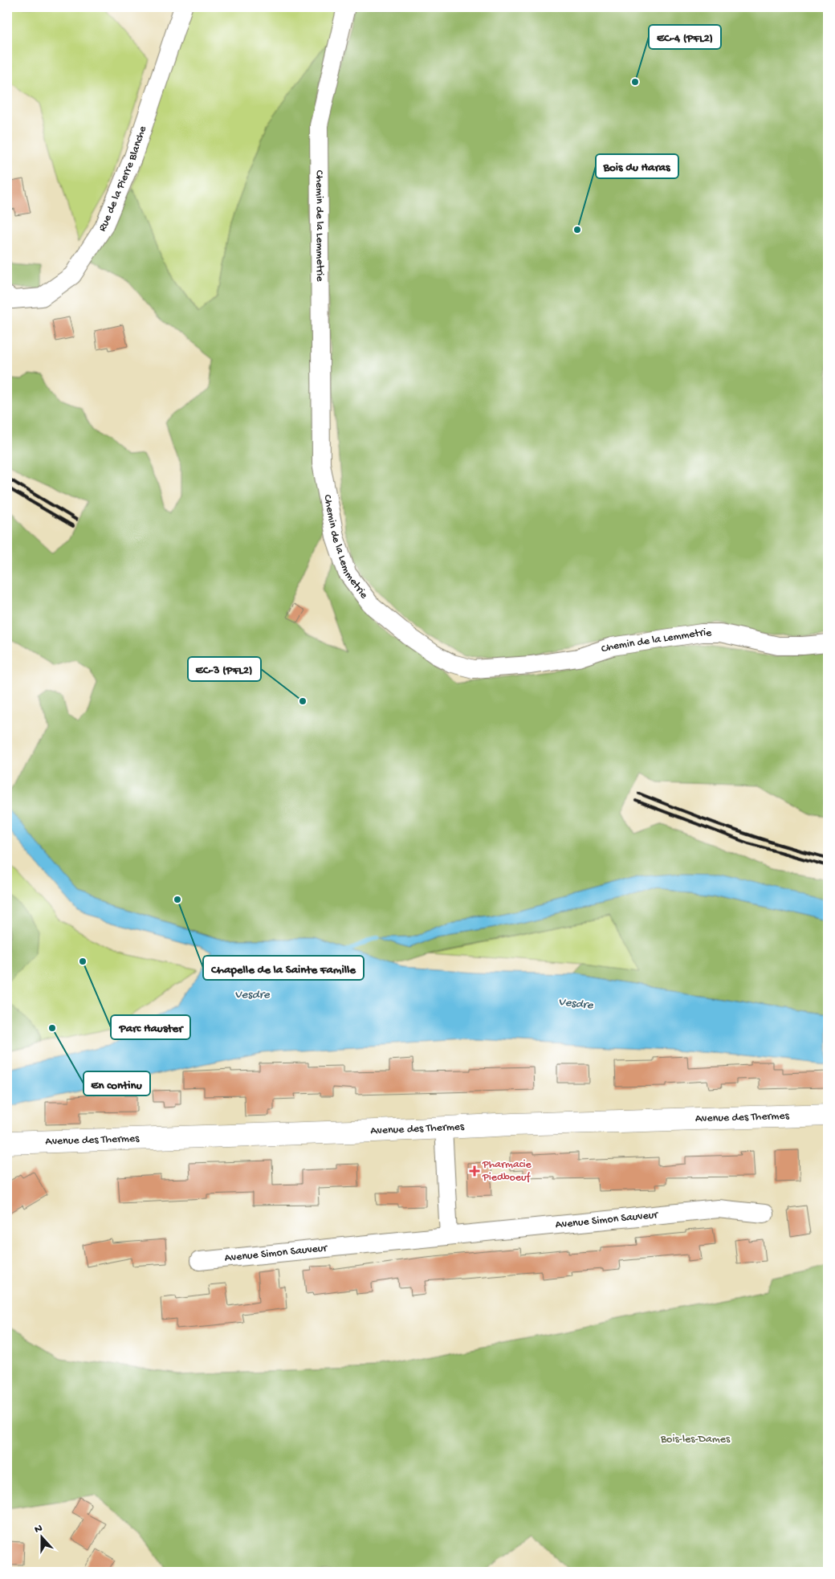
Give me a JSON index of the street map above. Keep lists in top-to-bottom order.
{
  "streets": {
    "main road": ["Avenue des Thermes"],
    "street": ["Rue de la Pierre Blanche", "Chemin de la Lemmetrie", "Avenue Simon Sauveur"]
  },
  "water": ["Vesdre"],
  "parks": ["Bois-les-Dames"],
  "places": {
    "other": [
      "EC-4 (PFL2)",
      "Bois du Haras",
      "EC-3 (PFL2)",
      "Chapelle de la Sainte Famille",
      "Parc Hauster",
      "En continu"
    ],
    "health": ["Pharmacie Piedboeuf"]
  },
  "north": "top"
}
